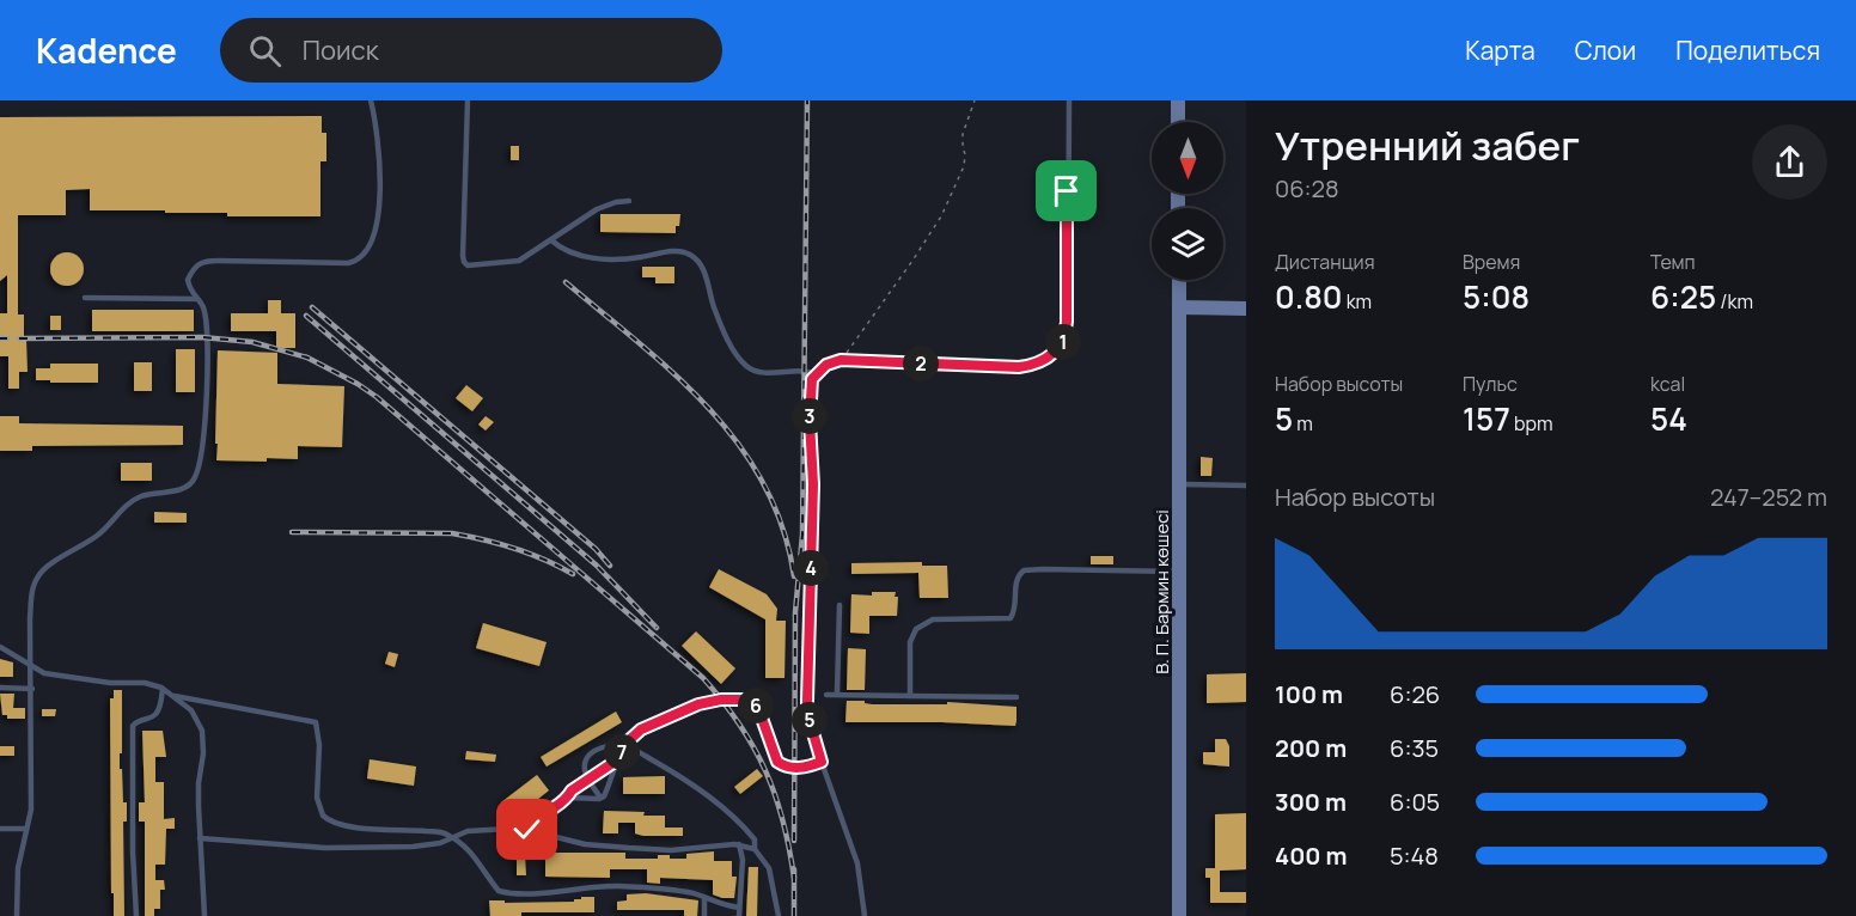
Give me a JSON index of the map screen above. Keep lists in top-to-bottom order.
{
  "streets": {
    "street": ["В. П. Бармин көшесі"]
  },
  "north": "bottom",
  "page": {
    "header": "Kadence",
    "search": "Поиск",
    "nav": ["Карта", "Слои", "Поделиться"],
    "heading": ["Утренний забег", "06:28"],
    "stats": [
      ["Дистанция", "0.80 km"],
      ["Время", "5:08"],
      ["Темп", "6:25 /km"],
      ["Набор высоты", "5 m"],
      ["Пульс", "157 bpm"],
      ["kcal", "54"]
    ],
    "pins": [
      "1",
      "2",
      "3",
      "4",
      "6",
      "5",
      "7"
    ],
    "chart": ["Набор высоты", "247–252 m"],
    "list": [
      {
        "name": "100 m",
        "note": "6:26"
      },
      {
        "name": "200 m",
        "note": "6:35"
      },
      {
        "name": "300 m",
        "note": "6:05"
      },
      {
        "name": "400 m",
        "note": "5:48"
      }
    ]
  }
}
